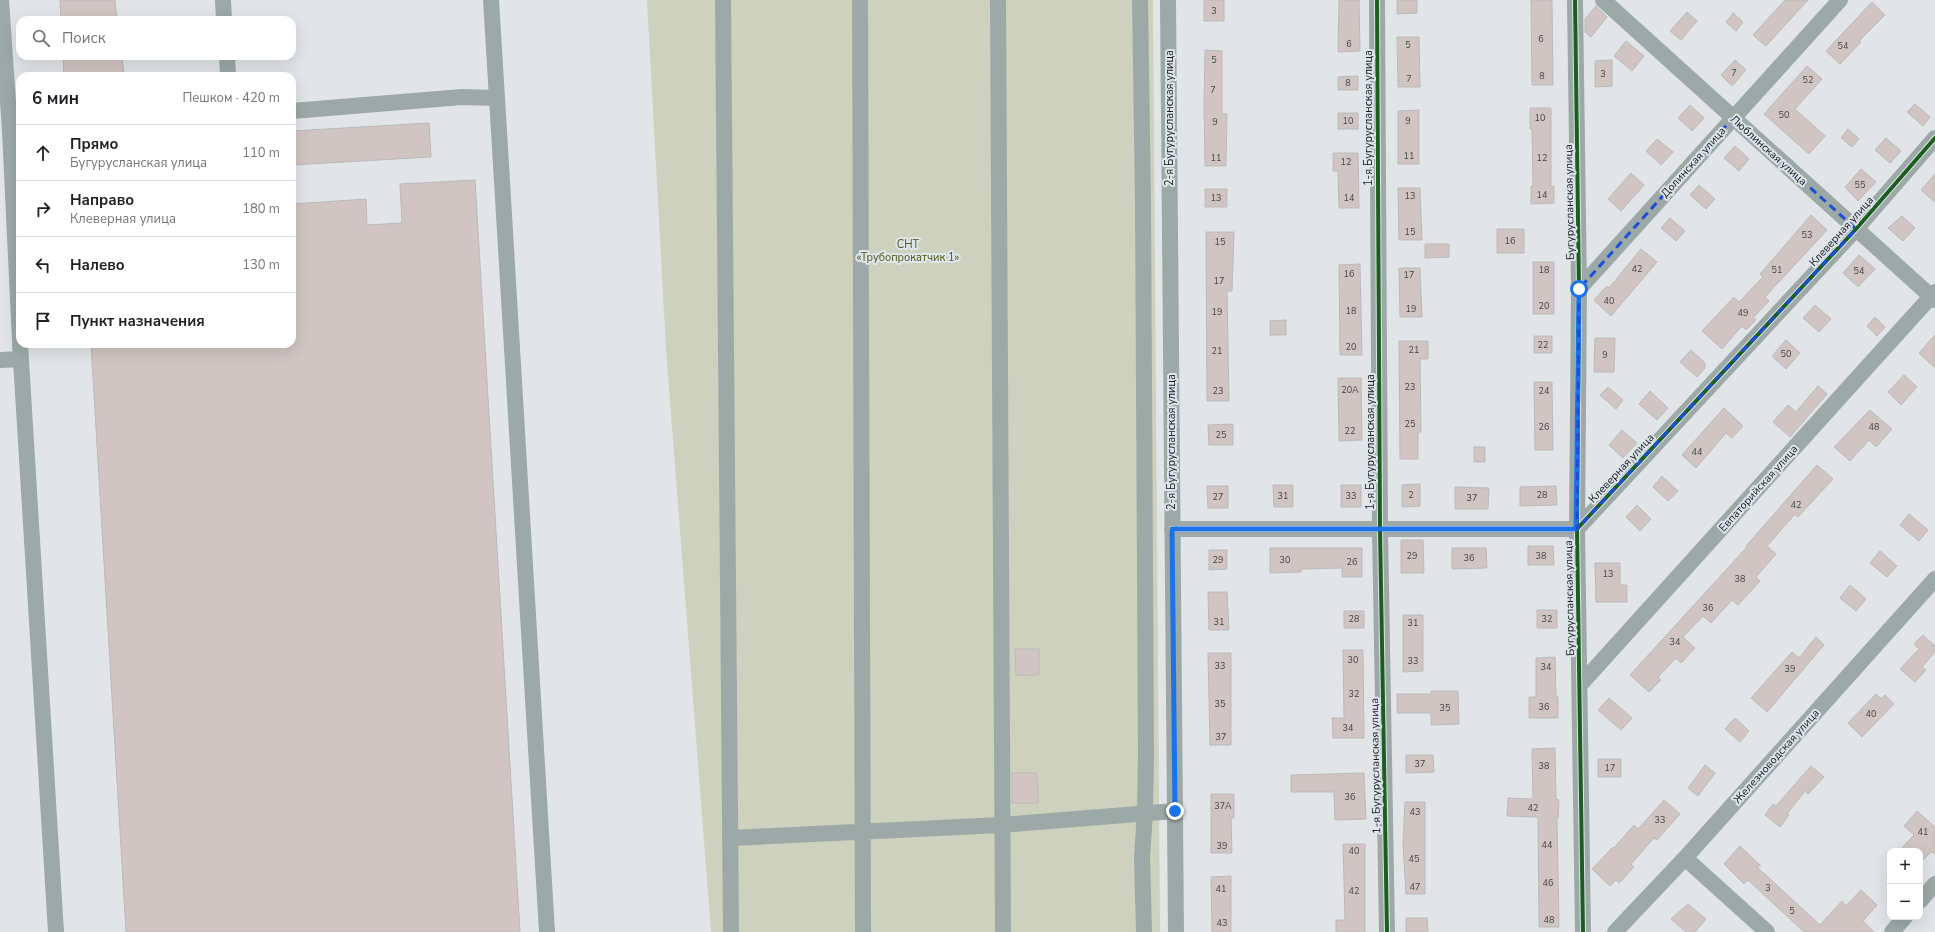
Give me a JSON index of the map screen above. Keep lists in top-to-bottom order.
{
  "streets": {
    "street": [
      "2-я Бугурусланская улица",
      "1-я Бугурусланская улица",
      "Люблинская улица",
      "Долинская улица",
      "Бугурусланская улица",
      "Клеверная улица",
      "Евпаторийская улица",
      "Железноводская улица"
    ]
  },
  "crossings": [
    ["Люблинская улица", "Долинская улица"],
    ["Люблинская улица", "Клеверная улица"],
    ["Люблинская улица", "Евпаторийская улица"],
    ["Долинская улица", "Бугурусланская улица"],
    ["Бугурусланская улица", "Клеверная улица"],
    ["Бугурусланская улица", "Евпаторийская улица"]
  ],
  "parks": ["СНТ «Трубопрокатчик 1»"],
  "house_numbers": [
    "3",
    "6",
    "6",
    "5",
    "54",
    "5",
    "7",
    "3",
    "8",
    "7",
    "52",
    "8",
    "7",
    "50",
    "10",
    "10",
    "9",
    "9",
    "11",
    "11",
    "12",
    "12",
    "55",
    "14",
    "13",
    "13",
    "14",
    "15",
    "53",
    "16",
    "15",
    "42",
    "18",
    "51",
    "54",
    "16",
    "17",
    "17",
    "40",
    "20",
    "19",
    "18",
    "19",
    "49",
    "22",
    "20",
    "21",
    "21",
    "50",
    "9",
    "23",
    "20А",
    "23",
    "24",
    "25",
    "26",
    "48",
    "22",
    "25",
    "44",
    "2",
    "28",
    "31",
    "33",
    "27",
    "37",
    "42",
    "29",
    "38",
    "36",
    "29",
    "30",
    "26",
    "13",
    "38",
    "36",
    "28",
    "32",
    "31",
    "31",
    "34",
    "30",
    "33",
    "33",
    "34",
    "39",
    "32",
    "35",
    "36",
    "35",
    "40",
    "34",
    "37",
    "37",
    "38",
    "17",
    "36",
    "37А",
    "42",
    "43",
    "33",
    "41",
    "44",
    "39",
    "40",
    "45",
    "46",
    "47",
    "3",
    "41",
    "42",
    "5",
    "48",
    "43"
  ],
  "page": {
    "search": "Поиск",
    "heading": ["6 мин", "Пешком · 420 m"],
    "list": [
      ["Прямо", "Бугурусланская улица", "110 m"],
      ["Направо", "Клеверная улица", "180 m"],
      ["Налево", "130 m"],
      "Пункт назначения"
    ],
    "map_buttons": ["+", "−"]
  }
}
